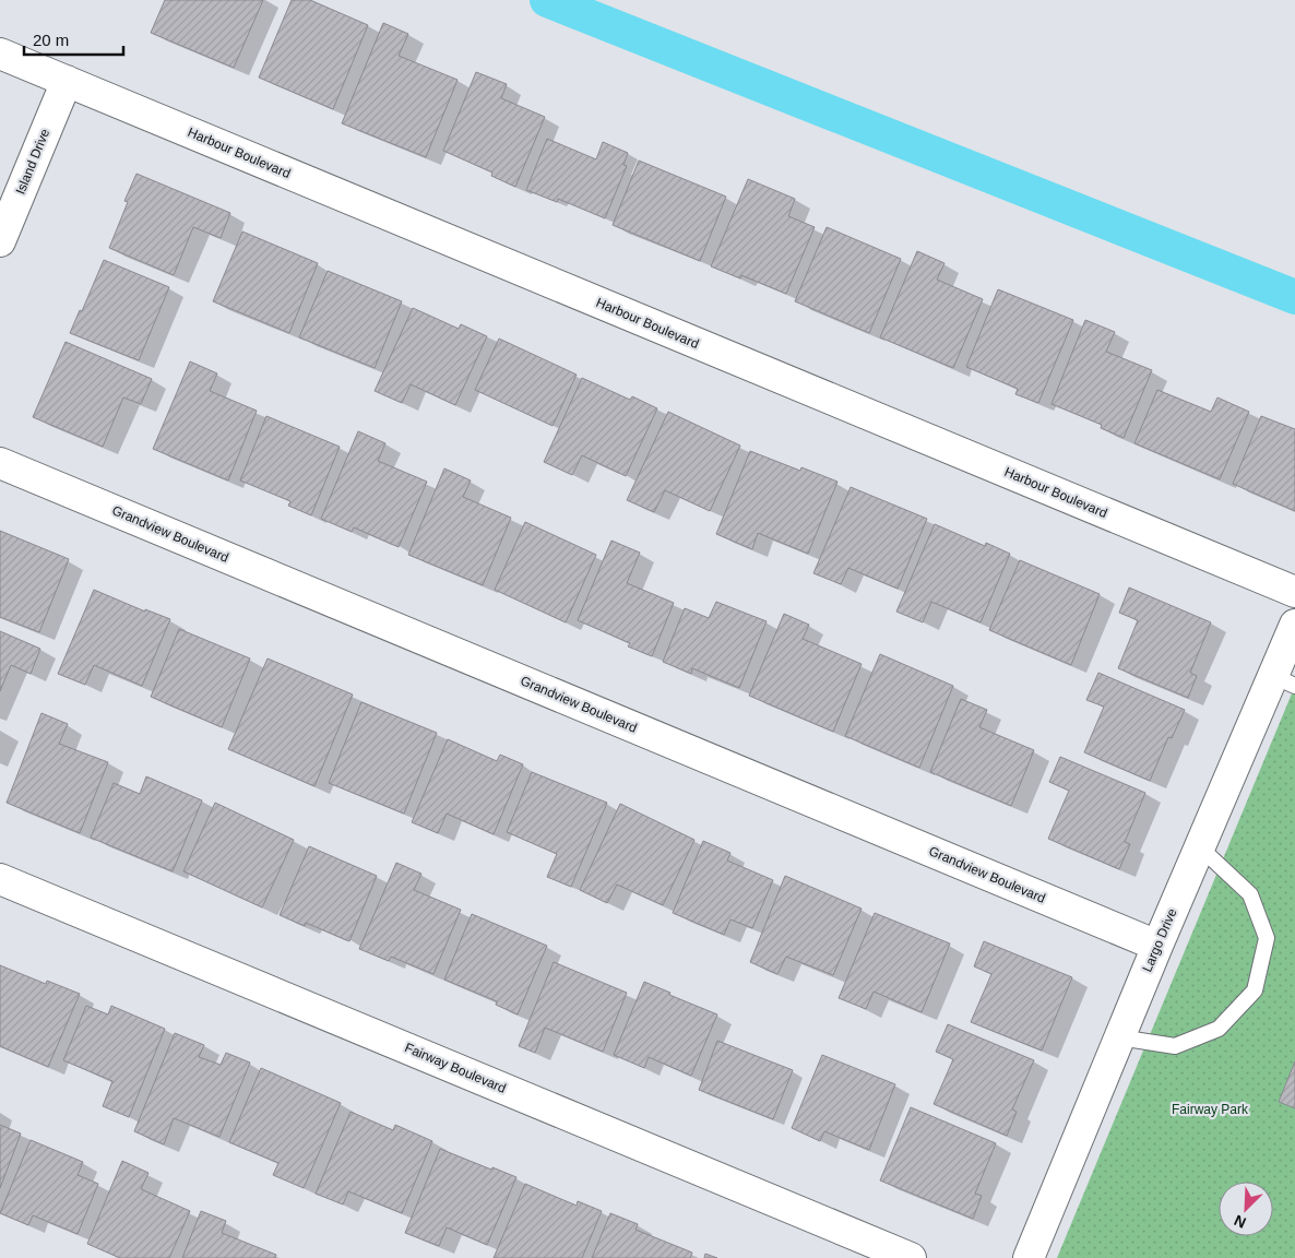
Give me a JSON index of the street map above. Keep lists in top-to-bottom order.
{
  "streets": {
    "street": [
      "Harbour Boulevard",
      "Island Drive",
      "Grandview Boulevard",
      "Largo Drive",
      "Fairway Boulevard"
    ]
  },
  "crossings": [
    ["Harbour Boulevard", "Island Drive"],
    ["Grandview Boulevard", "Largo Drive"]
  ],
  "parks": ["Fairway Park"],
  "scale_bar": "20 m",
  "north": "bottom left"
}
